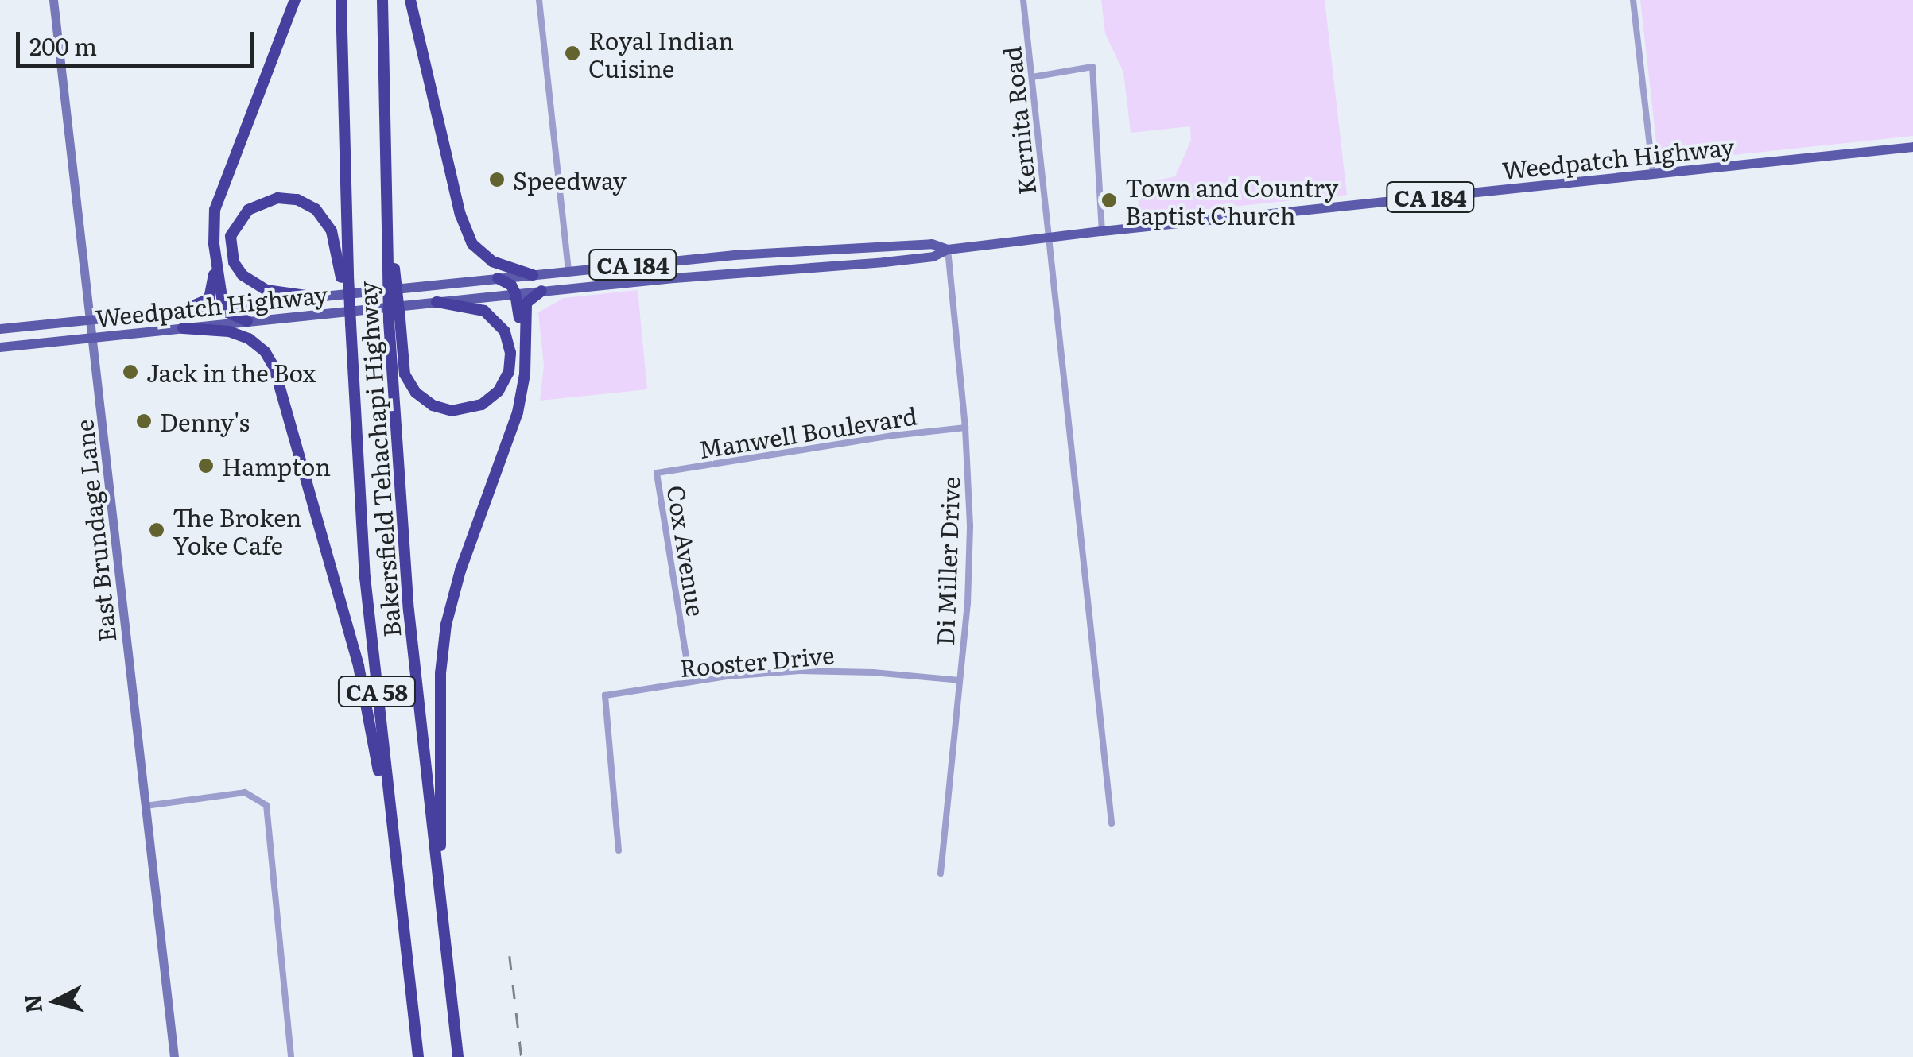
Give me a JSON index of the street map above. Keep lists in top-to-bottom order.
{
  "streets": {
    "highway": ["Bakersfield Tehachapi Highway", "CA 58"],
    "main road": ["Weedpatch Highway", "CA 184", "East Brundage Lane"],
    "street": [
      "Kernita Road",
      "Manwell Boulevard",
      "Cox Avenue",
      "Di Miller Drive",
      "Rooster Drive"
    ]
  },
  "crossings": [
    ["Kernita Road", "Weedpatch Highway"],
    ["Weedpatch Highway", "East Brundage Lane"],
    ["Weedpatch Highway", "Di Miller Drive"],
    ["Manwell Boulevard", "Cox Avenue"],
    ["Manwell Boulevard", "Di Miller Drive"],
    ["Cox Avenue", "Rooster Drive"],
    ["Di Miller Drive", "Rooster Drive"]
  ],
  "places": [
    "Royal Indian Cuisine",
    "Speedway",
    "Town and Country Baptist Church",
    "Jack in the Box",
    "Denny's",
    "Hampton",
    "The Broken Yoke Cafe"
  ],
  "scale_bar": "200 m",
  "north": "left"
}
